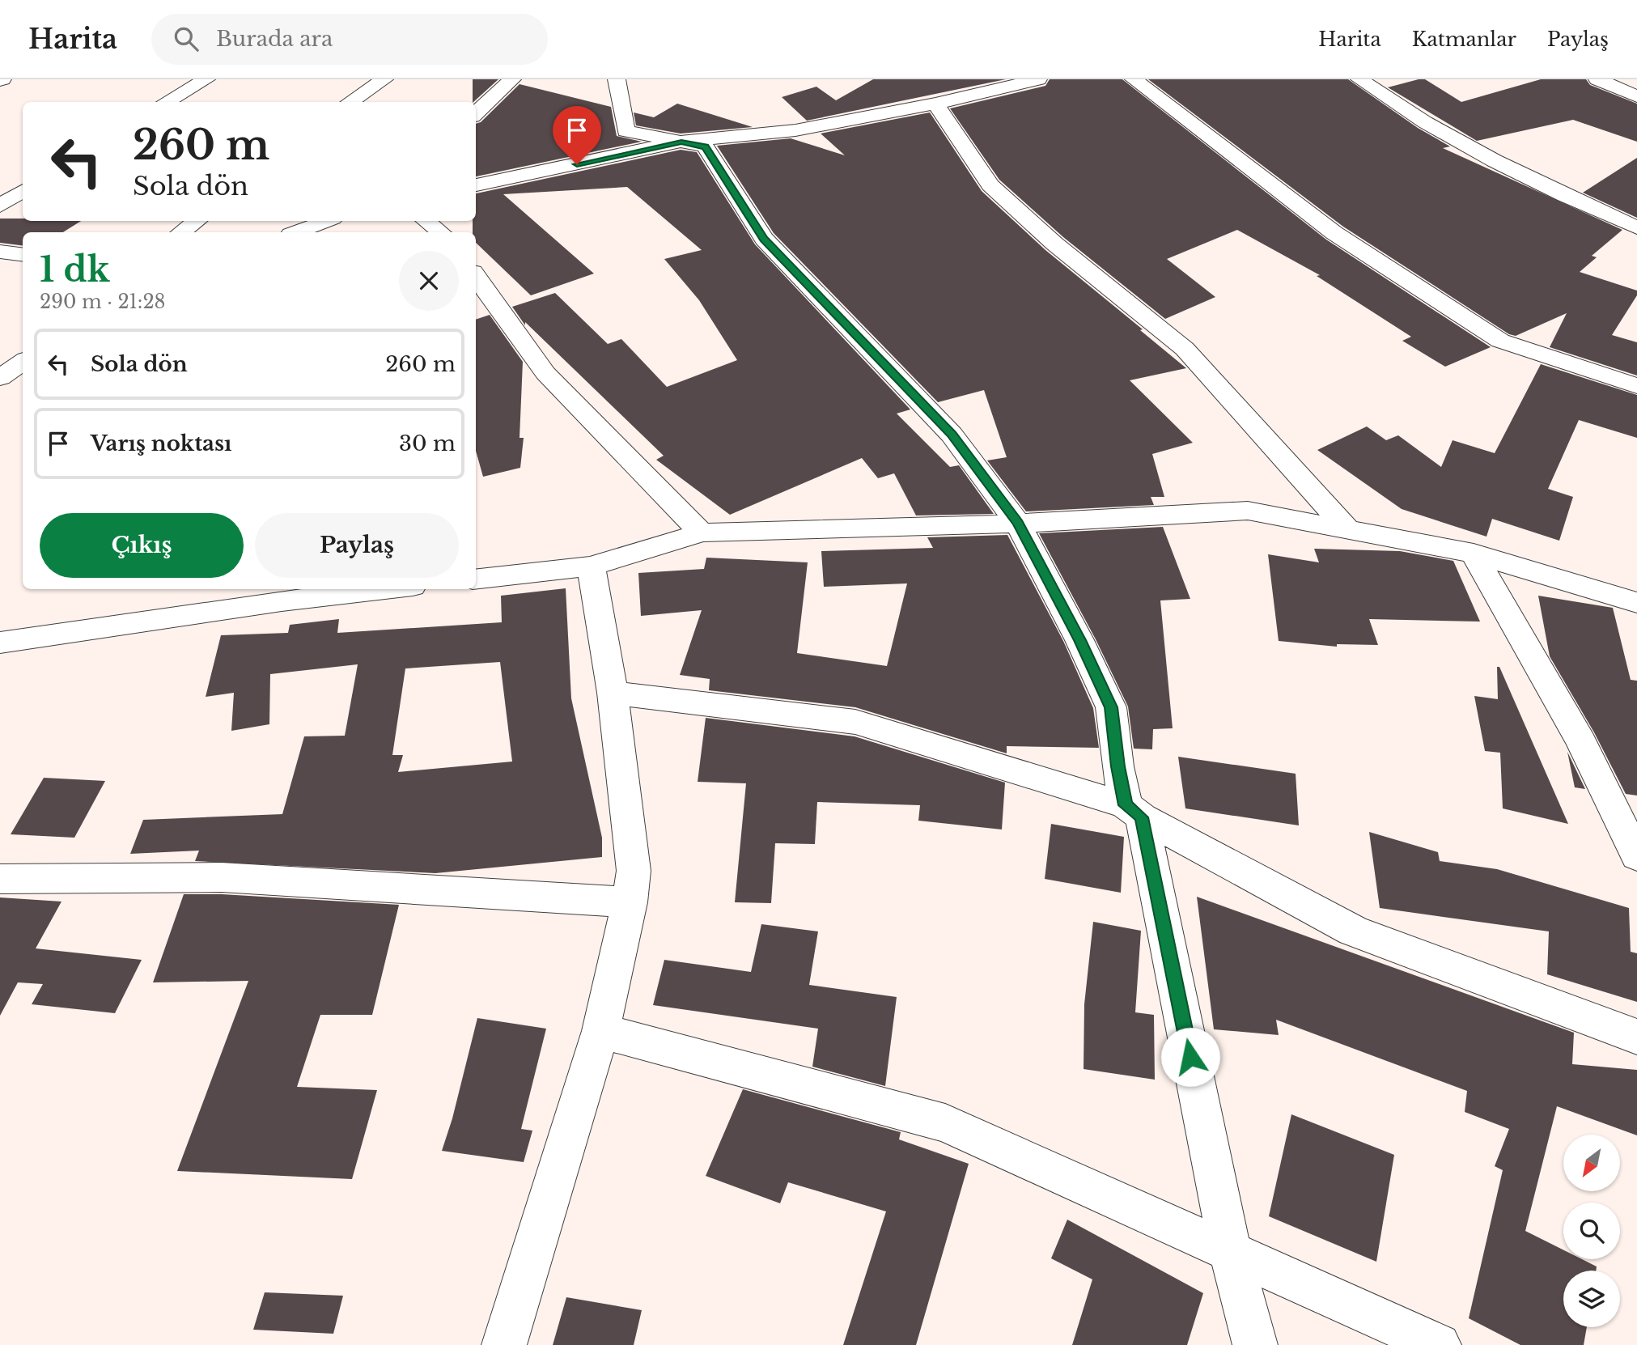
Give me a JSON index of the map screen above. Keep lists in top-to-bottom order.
{
  "north": "bottom left",
  "page": {
    "header": "Harita",
    "search": "Burada ara",
    "nav": ["Harita", "Katmanlar", "Paylaş"],
    "turn": ["260 m", "Sola dön"],
    "heading": ["1 dk", "290 m · 21:28"],
    "list": [
      {
        "name": "Sola dön",
        "value": "260 m"
      },
      {
        "name": "Varış noktası",
        "value": "30 m"
      }
    ],
    "buttons": ["Çıkış", "Paylaş"]
  }
}
